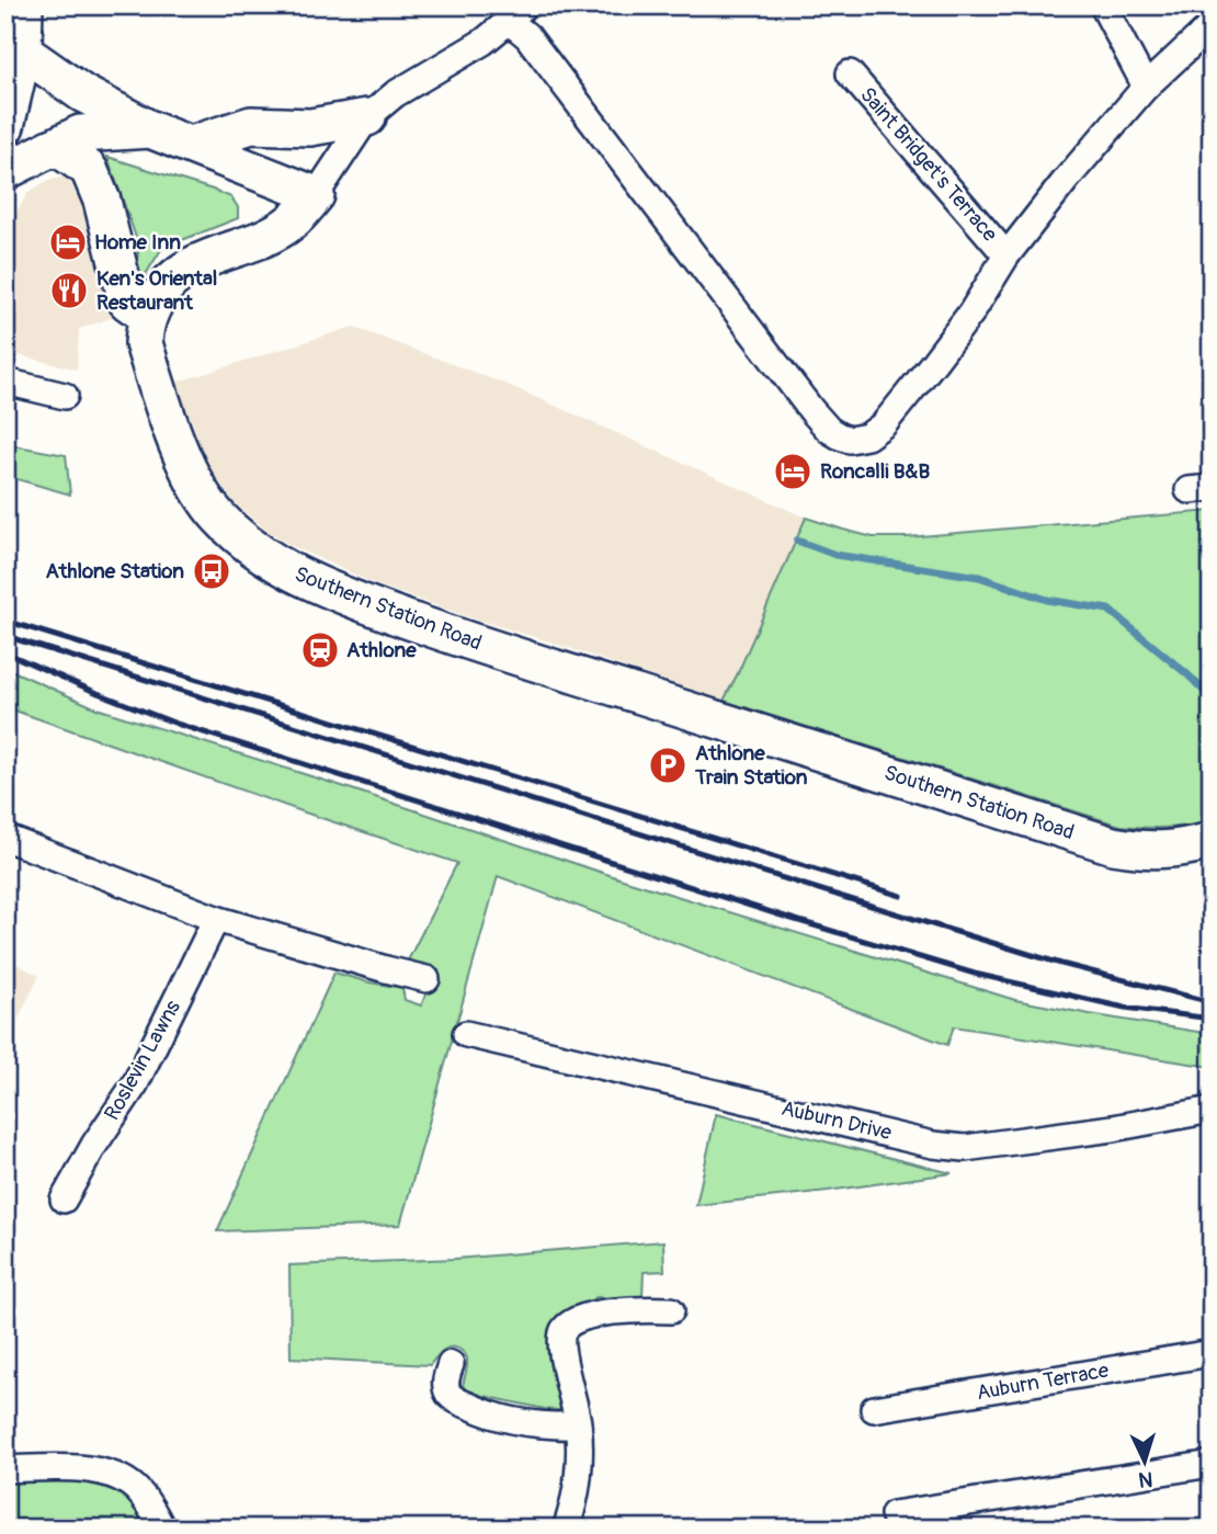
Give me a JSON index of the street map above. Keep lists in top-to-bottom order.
{
  "streets": {
    "street": [
      "Saint Bridget's Terrace",
      "Southern Station Road",
      "Roslevin Lawns",
      "Auburn Drive",
      "Auburn Terrace"
    ]
  },
  "places": {
    "hotel": ["Home Inn", "Roncalli B&B"],
    "restaurant": ["Ken's Oriental Restaurant"],
    "bus stop": ["Athlone Station"],
    "station": ["Athlone"],
    "parking": ["Athlone Train Station"]
  },
  "north": "bottom"
}
